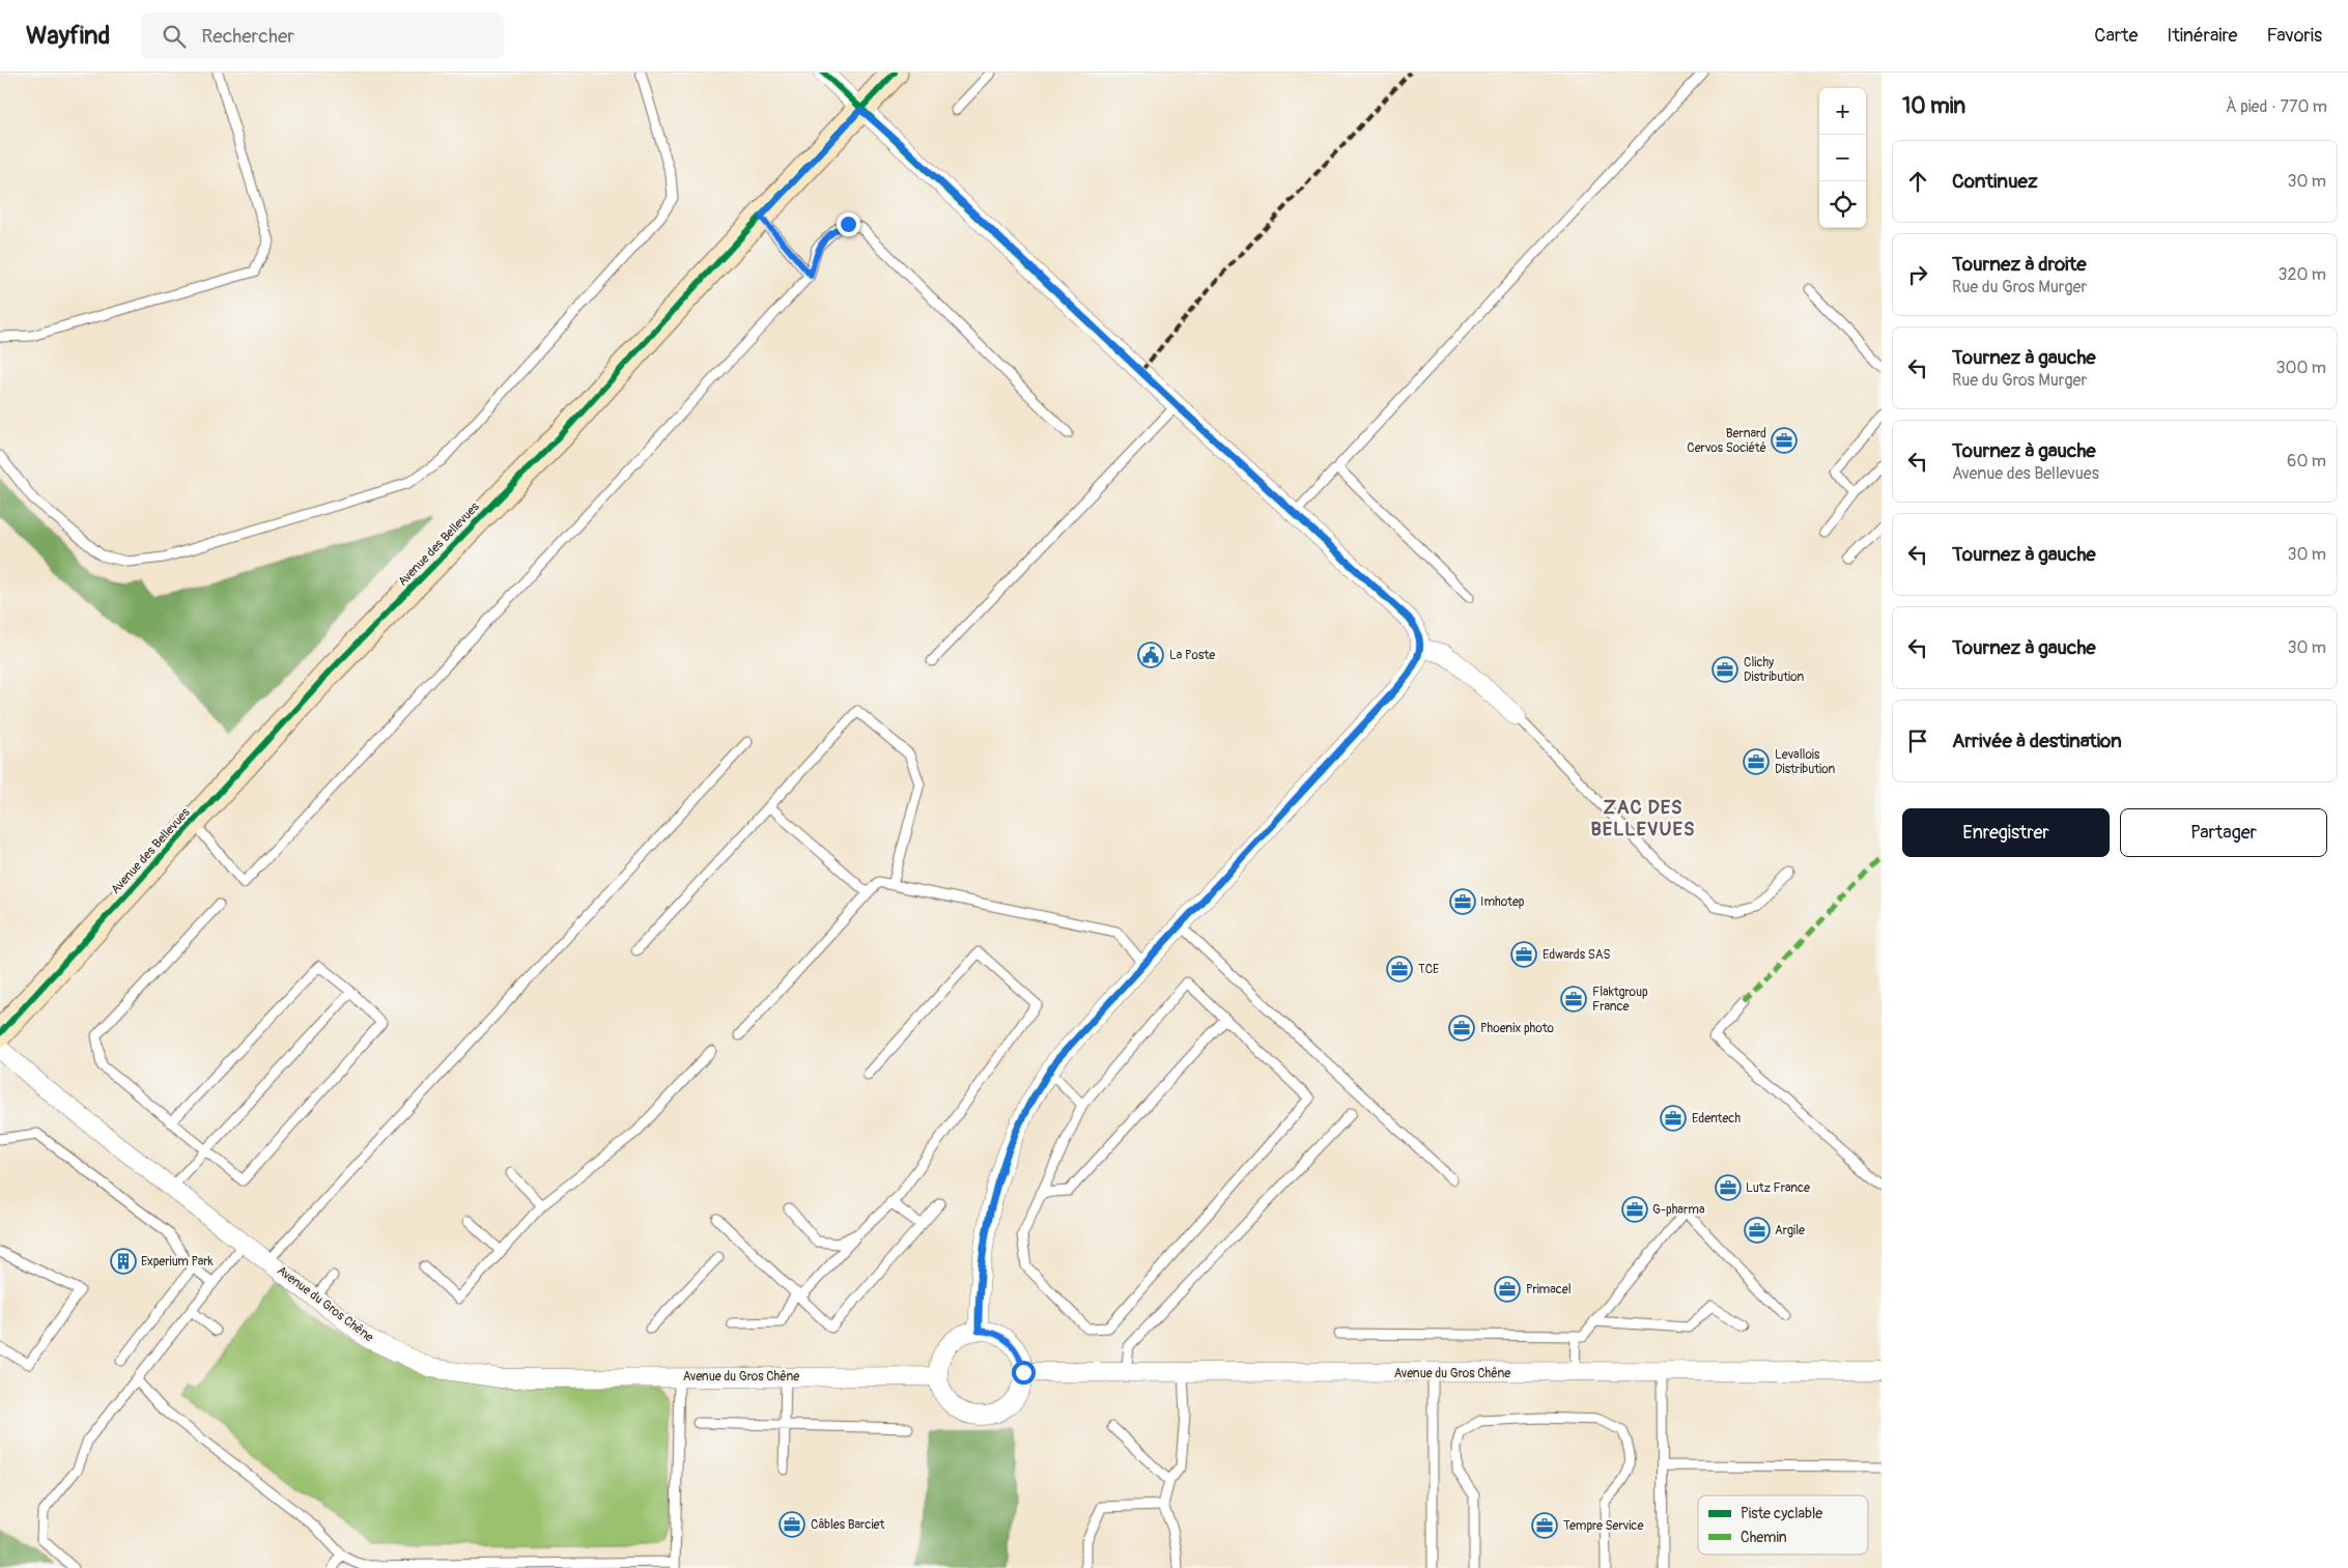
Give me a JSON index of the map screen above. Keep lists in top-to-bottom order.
{
  "streets": {
    "street": ["Avenue des Bellevues", "Avenue du Gros Chêne"]
  },
  "districts": ["ZAC DES BELLEVUES"],
  "places": {
    "office": [
      "Bernard Cervos Société",
      "Clichy Distribution",
      "Levallois Distribution",
      "Imhotep",
      "Edwards SAS",
      "TCE",
      "Flaktgroup France",
      "Phoenix photo",
      "Edentech",
      "Lutz France",
      "G-pharma",
      "Argile",
      "Primacel",
      "Câbles Barciet",
      "Tempre Service"
    ],
    "public building": ["La Poste"],
    "building": ["Experium Park"]
  },
  "legend": ["Piste cyclable", "Chemin"],
  "page": {
    "header": "Wayfind",
    "search": "Rechercher",
    "nav": ["Carte", "Itinéraire", "Favoris"],
    "heading": ["10 min", "À pied · 770 m"],
    "map_buttons": ["+", "−"],
    "list": [
      ["Continuez", "30 m"],
      ["Tournez à droite", "Rue du Gros Murger", "320 m"],
      ["Tournez à gauche", "Rue du Gros Murger", "300 m"],
      ["Tournez à gauche", "Avenue des Bellevues", "60 m"],
      ["Tournez à gauche", "30 m"],
      ["Tournez à gauche", "30 m"],
      "Arrivée à destination"
    ],
    "buttons": ["Enregistrer", "Partager"]
  }
}
